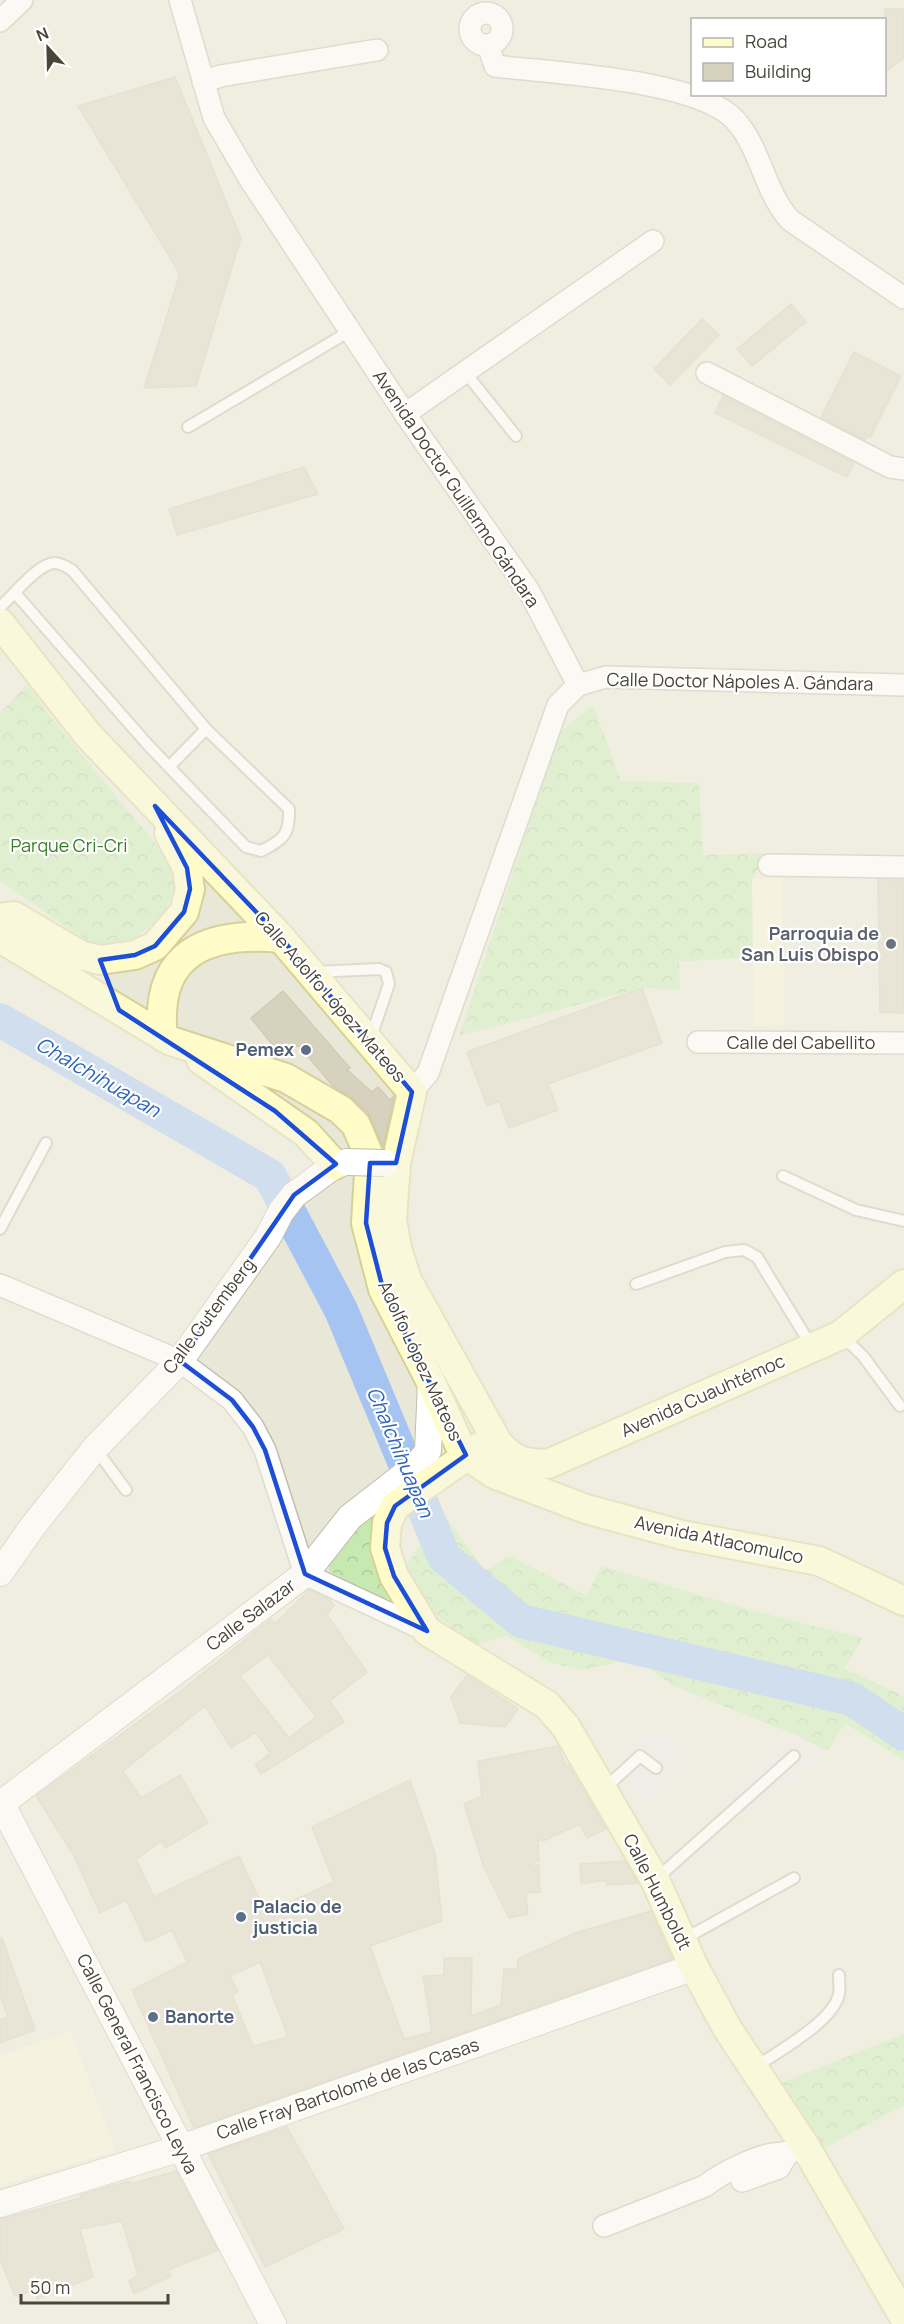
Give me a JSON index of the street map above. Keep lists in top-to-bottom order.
{
  "streets": {
    "main road": [
      "Calle Adolfo López Mateos",
      "Adolfo López Mateos",
      "Avenida Cuauhtémoc",
      "Avenida Atlacomulco",
      "Calle Humboldt"
    ],
    "street": [
      "Avenida Doctor Guillermo Gándara",
      "Calle Doctor Nápoles A. Gándara",
      "Calle del Cabellito",
      "Calle Gutemberg",
      "Calle Salazar",
      "Calle General Francisco Leyva",
      "Calle Fray Bartolomé de las Casas"
    ]
  },
  "crossings": [
    ["Avenida Doctor Guillermo Gándara", "Calle Doctor Nápoles A. Gándara"],
    ["Calle Adolfo López Mateos", "Avenida Cuauhtémoc"],
    ["Adolfo López Mateos", "Avenida Atlacomulco"],
    ["Adolfo López Mateos", "Calle Salazar"],
    ["Calle Salazar", "Calle Humboldt"],
    ["Calle Salazar", "Calle General Francisco Leyva"],
    ["Calle Humboldt", "Calle Fray Bartolomé de las Casas"],
    ["Calle General Francisco Leyva", "Calle Fray Bartolomé de las Casas"]
  ],
  "water": ["Chalchihuapan"],
  "parks": ["Parque Cri-Cri"],
  "places": [
    "Parroquia de San Luis Obispo",
    "Pemex",
    "Palacio de justicia",
    "Banorte"
  ],
  "legend": ["Road", "Building"],
  "scale_bar": "50 m",
  "north": "top"
}
